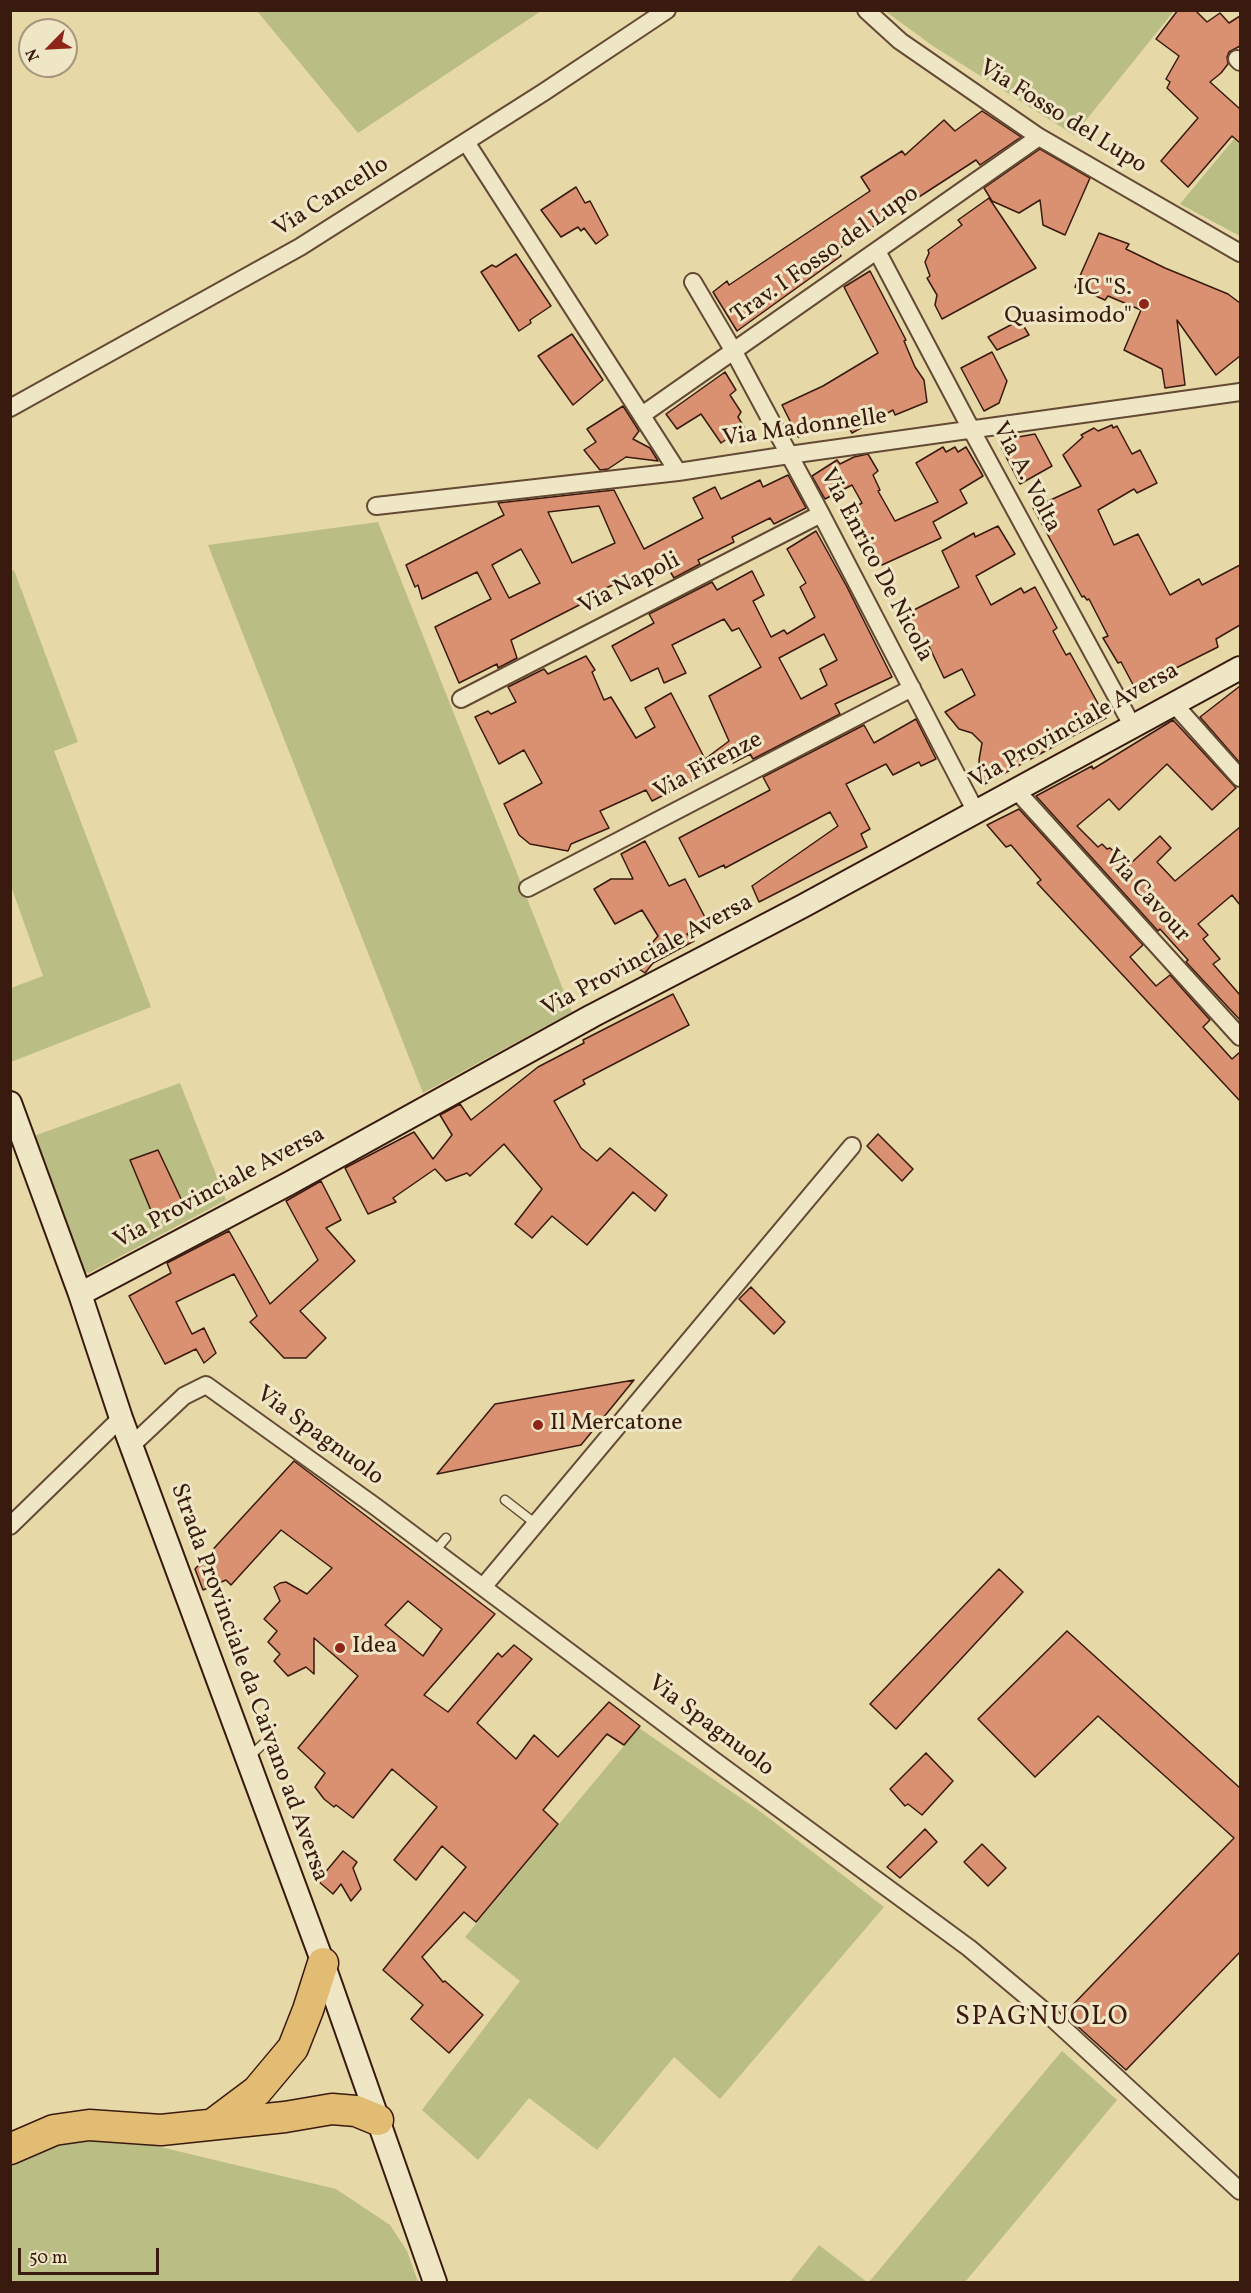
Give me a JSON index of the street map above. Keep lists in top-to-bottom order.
{
  "streets": {
    "street": [
      "Via Fosso del Lupo",
      "Via Cancello",
      "Trav. I Fosso del Lupo",
      "Via Madonnelle",
      "Via A. Volta",
      "Via Enrico De Nicola",
      "Via Napoli",
      "Via Provinciale Aversa",
      "Via Firenze",
      "Via Cavour",
      "Via Spagnuolo",
      "Strada Provinciale da Caivano ad Aversa"
    ]
  },
  "crossings": [
    ["Via Fosso del Lupo", "Trav. I Fosso del Lupo"],
    ["Trav. I Fosso del Lupo", "Via A. Volta"],
    ["Trav. I Fosso del Lupo", "Via Enrico De Nicola"],
    ["Via Madonnelle", "Via A. Volta"],
    ["Via Madonnelle", "Via Enrico De Nicola"],
    ["Via A. Volta", "Via Provinciale Aversa"],
    ["Via Enrico De Nicola", "Via Napoli"],
    ["Via Enrico De Nicola", "Via Provinciale Aversa"],
    ["Via Enrico De Nicola", "Via Firenze"],
    ["Via Provinciale Aversa", "Via Cavour"],
    ["Via Provinciale Aversa", "Strada Provinciale da Caivano ad Aversa"],
    ["Via Spagnuolo", "Strada Provinciale da Caivano ad Aversa"]
  ],
  "districts": ["SPAGNUOLO"],
  "places": ["IC \"S. Quasimodo\"", "Il Mercatone", "Idea"],
  "scale_bar": "50 m",
  "north": "bottom left"
}
